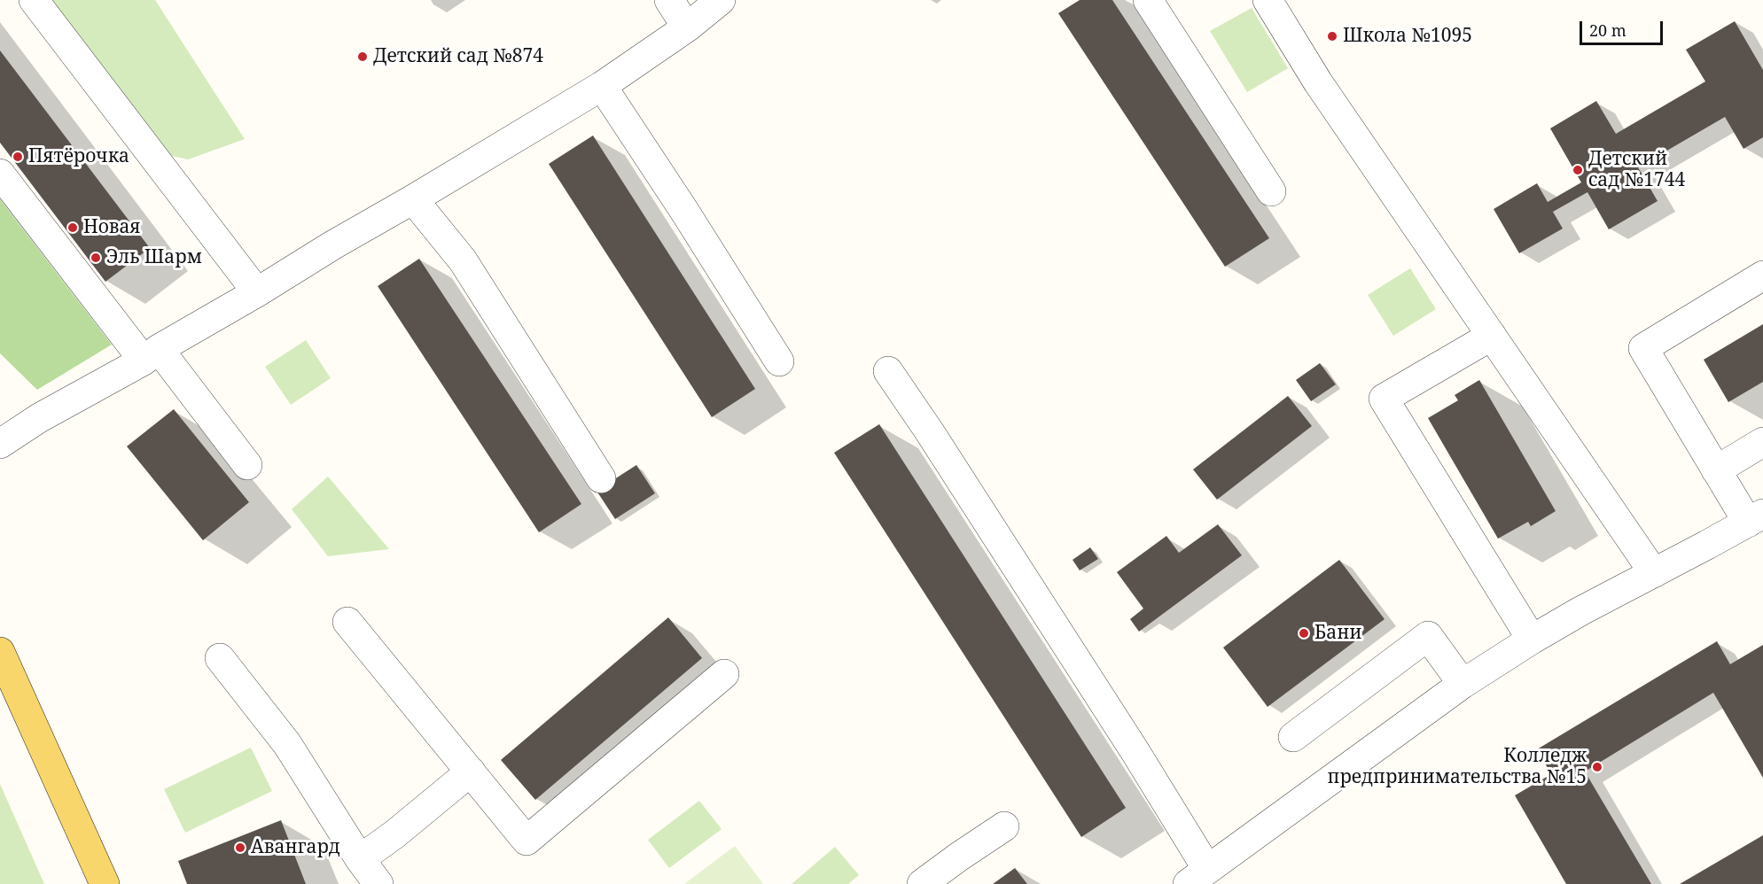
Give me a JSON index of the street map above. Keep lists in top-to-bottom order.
{
  "places": [
    "Школа №1095",
    "Детский сад №874",
    "Пятёрочка",
    "Детский сад №1744",
    "Новая",
    "Эль Шарм",
    "Бани",
    "Колледж предпринимательства №15",
    "Авангард"
  ],
  "scale_bar": "20 m"
}
